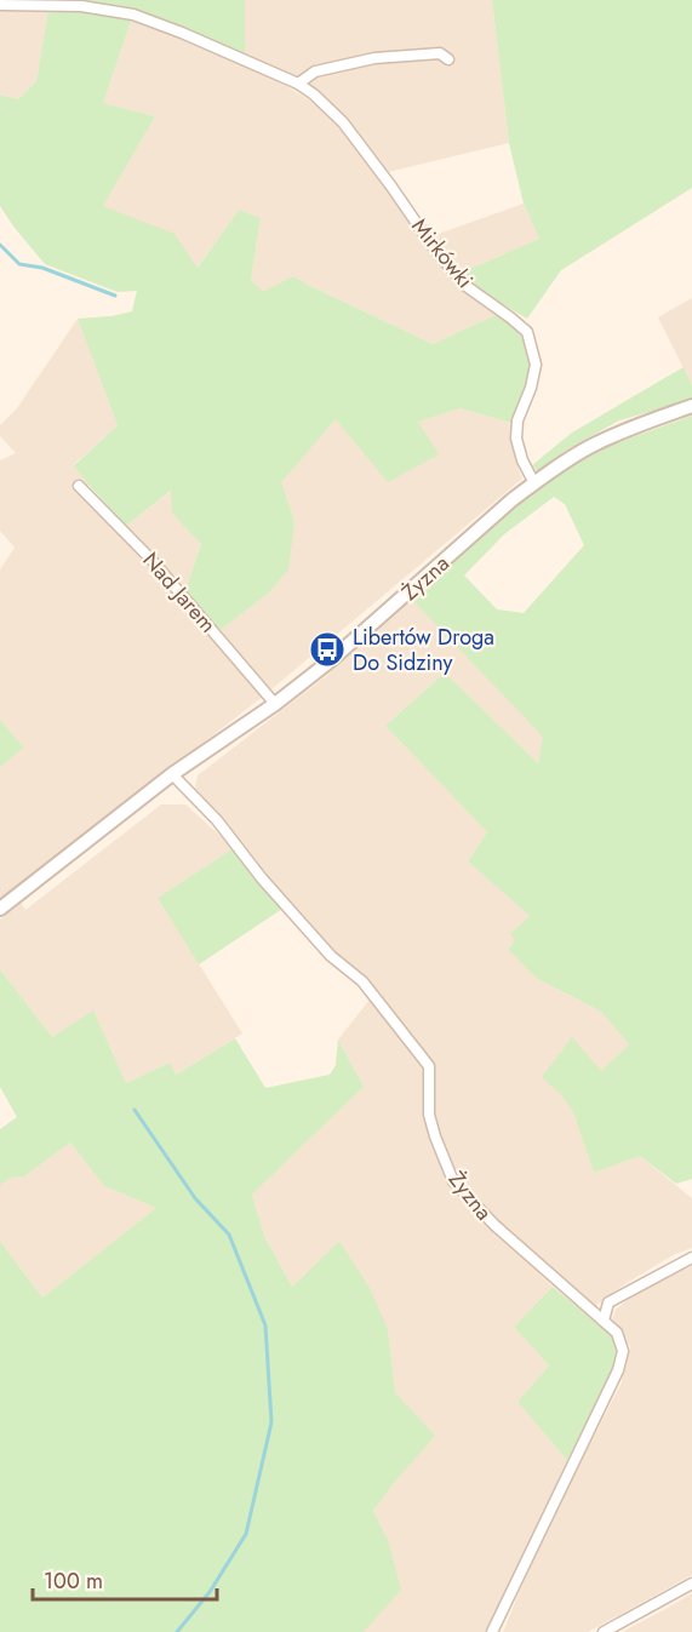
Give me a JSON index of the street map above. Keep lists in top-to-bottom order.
{
  "streets": {
    "street": ["Mirkówki", "Żyzna", "Nad Jarem"]
  },
  "crossings": [
    ["Mirkówki", "Żyzna"],
    ["Żyzna", "Nad Jarem"]
  ],
  "places": {
    "bus stop": ["Libertów Droga Do Sidziny"]
  },
  "scale_bar": "100 m"
}
